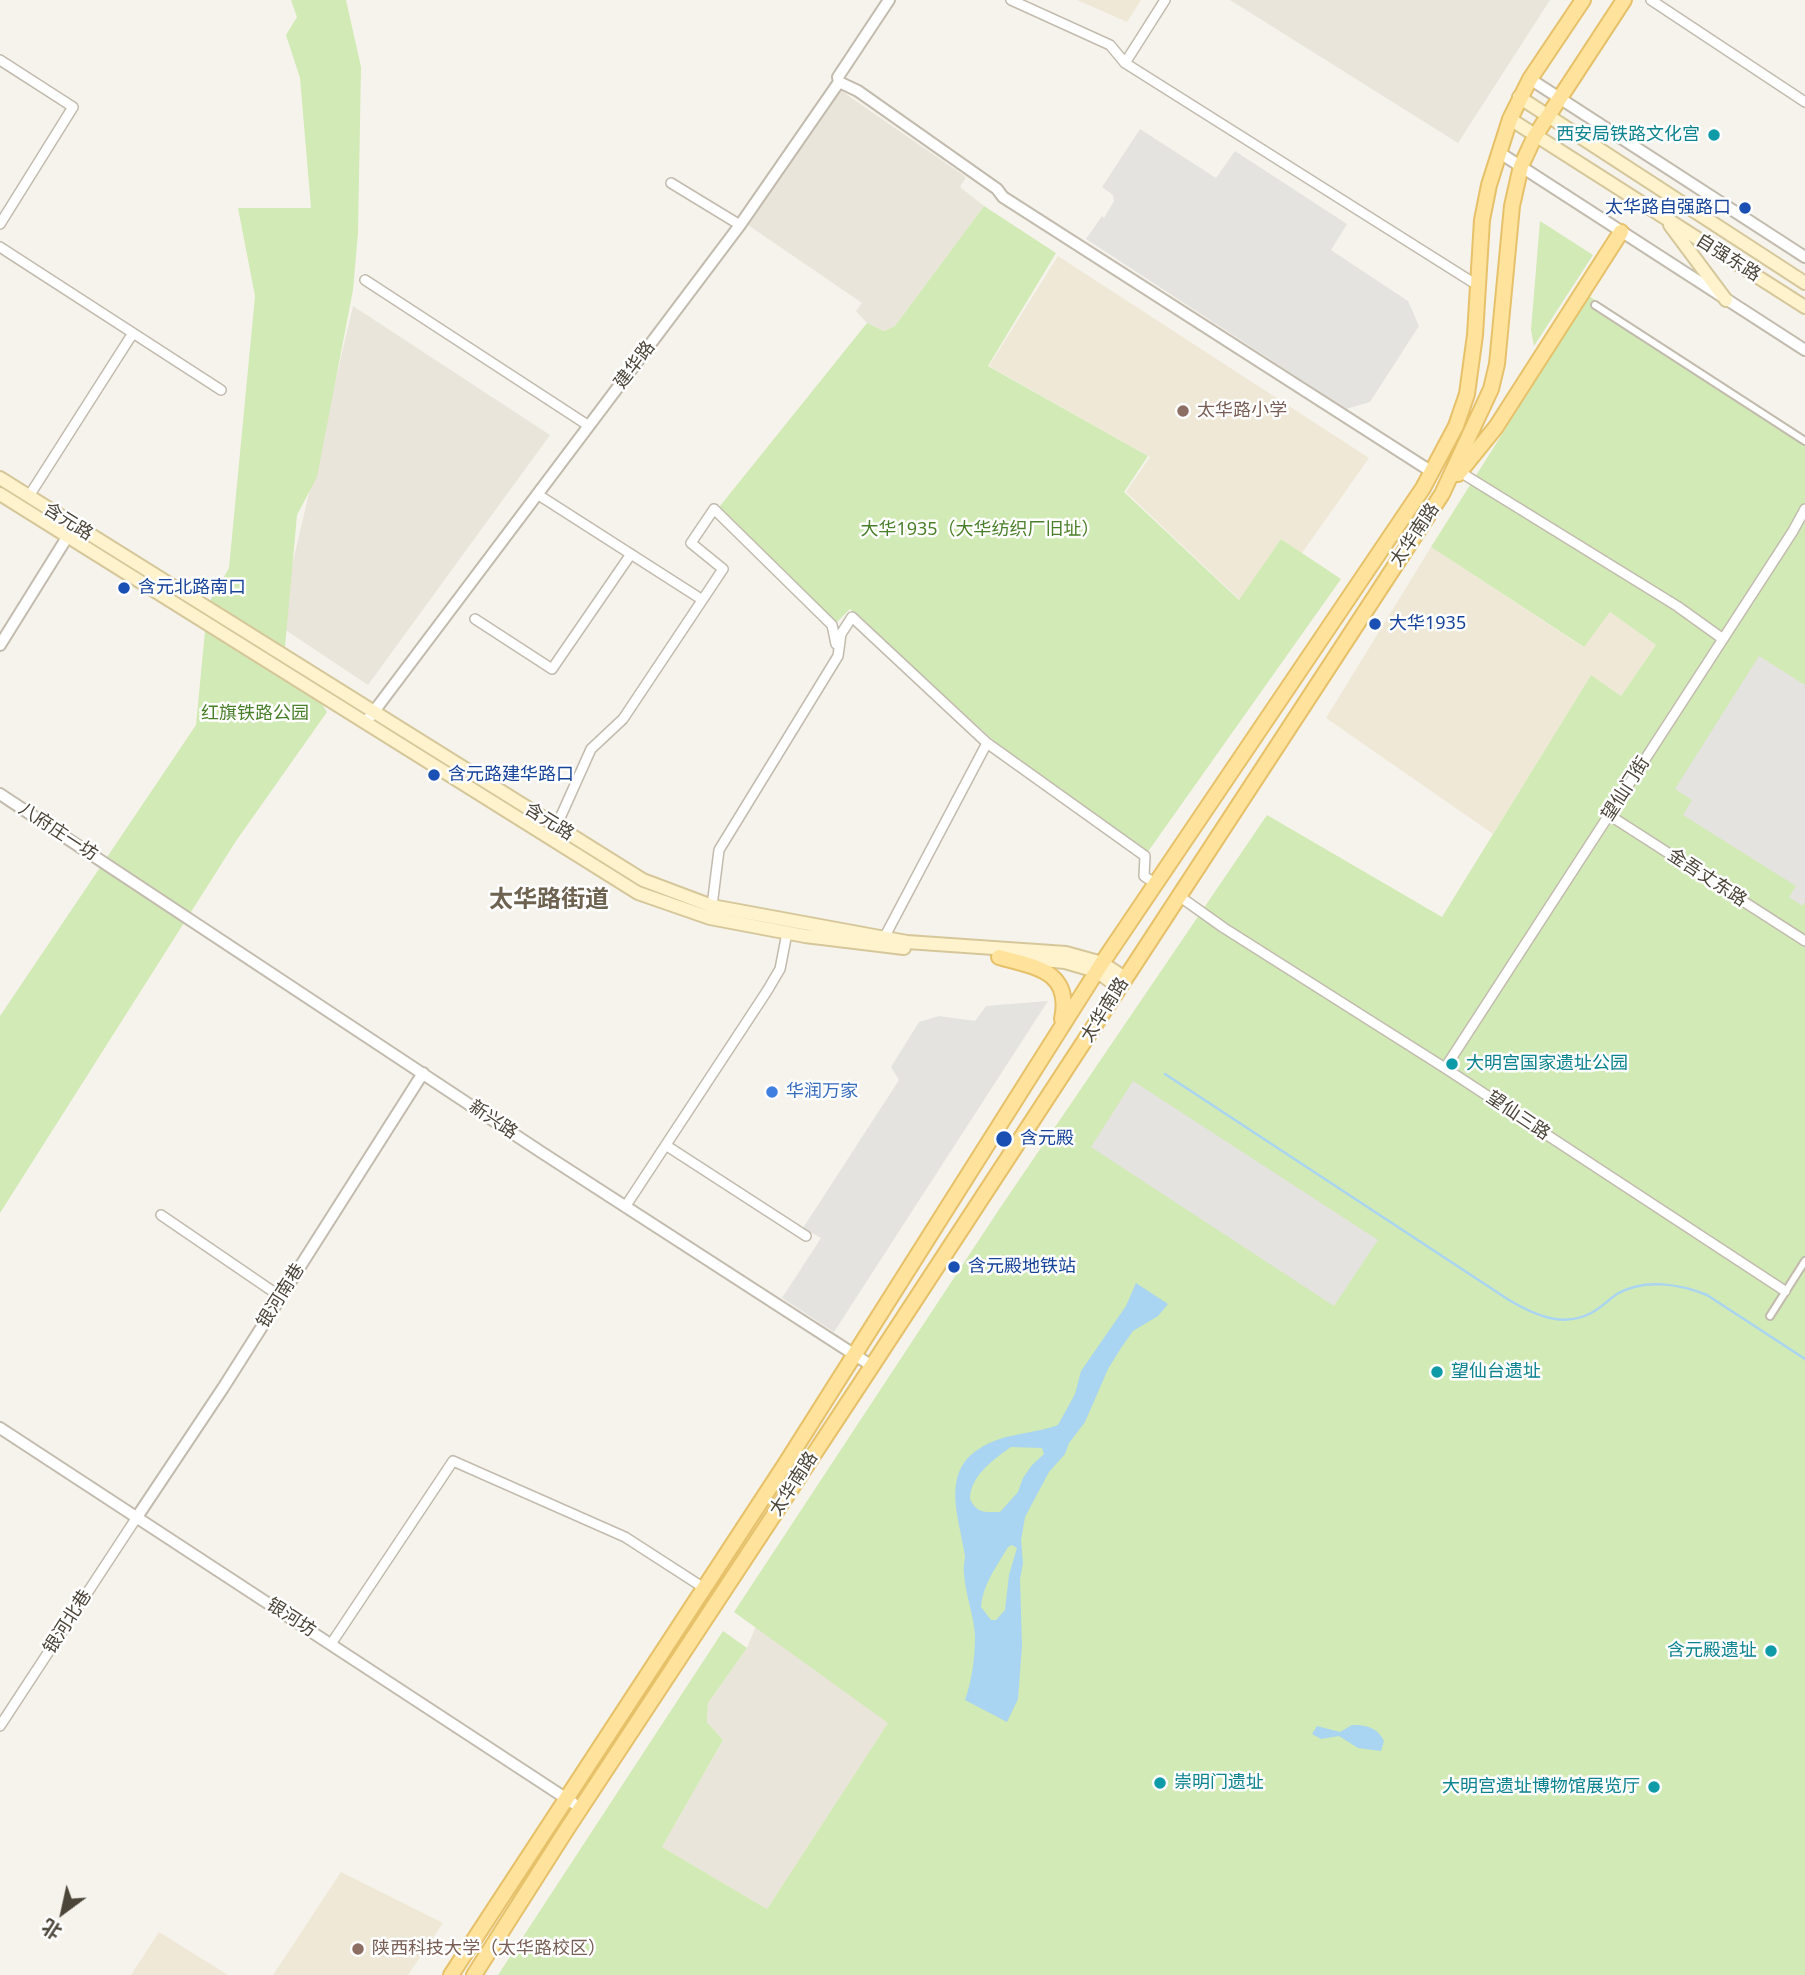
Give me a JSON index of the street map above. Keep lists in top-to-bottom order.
{
  "streets": {
    "main road": ["自强东路", "含元路", "太华南路"],
    "street": [
      "建华路",
      "望仙门街",
      "八府庄一坊",
      "金吾丈东路",
      "望仙三路",
      "新兴路",
      "银河南巷",
      "银河坊",
      "银河北巷"
    ]
  },
  "crossings": [
    ["自强东路", "太华南路"],
    ["建华路", "含元路"],
    ["含元路", "太华南路"],
    ["太华南路", "望仙三路"],
    ["太华南路", "新兴路"],
    ["太华南路", "银河坊"],
    ["望仙门街", "金吾丈东路"],
    ["望仙门街", "望仙三路"],
    ["八府庄一坊", "新兴路"],
    ["新兴路", "银河南巷"],
    ["银河南巷", "银河坊"],
    ["银河南巷", "银河北巷"],
    ["银河坊", "银河北巷"]
  ],
  "districts": ["太华路街道"],
  "parks": ["大华1935（大华纺织厂旧址）", "红旗铁路公园"],
  "places": [
    "西安局铁路文化宫",
    "太华路自强路口",
    "太华路小学",
    "含元北路南口",
    "大华1935",
    "含元路建华路口",
    "大明宫国家遗址公园",
    "华润万家",
    "含元殿",
    "含元殿地铁站",
    "望仙台遗址",
    "含元殿遗址",
    "崇明门遗址",
    "大明宫遗址博物馆展览厅",
    "陕西科技大学（太华路校区）"
  ],
  "north": "bottom left"
}
